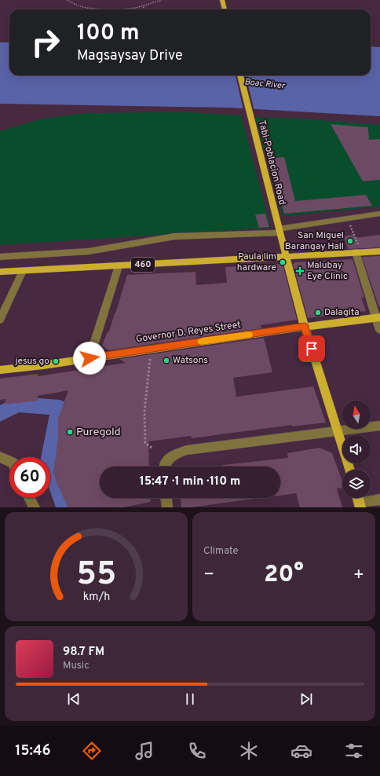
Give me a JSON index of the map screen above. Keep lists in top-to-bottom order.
{
  "streets": {
    "main road": ["Tabi-Poblacion Road", "460", "Governor D. Reyes Street"]
  },
  "crossings": [
    ["Tabi-Poblacion Road", "460"],
    ["Tabi-Poblacion Road", "Governor D. Reyes Street"]
  ],
  "water": ["Boac River"],
  "places": {
    "other": [
      "San Miguel Barangay Hall",
      "Paula lim hardware",
      "Dalagita",
      "Watsons",
      "jesus go",
      "Puregold"
    ],
    "health": ["Malubay Eye Clinic"]
  },
  "north": "top",
  "page": {
    "turn": ["100 m", "Magsaysay Drive"],
    "limit": "60",
    "trip": "15:47 · 1 min · 110 m",
    "tile": "Climate",
    "heat": ["−", "20°", "+"],
    "song": ["98.7 FM", "Music"],
    "tabs": "15:46",
    "gauge": ["55", "km/h"]
  }
}
